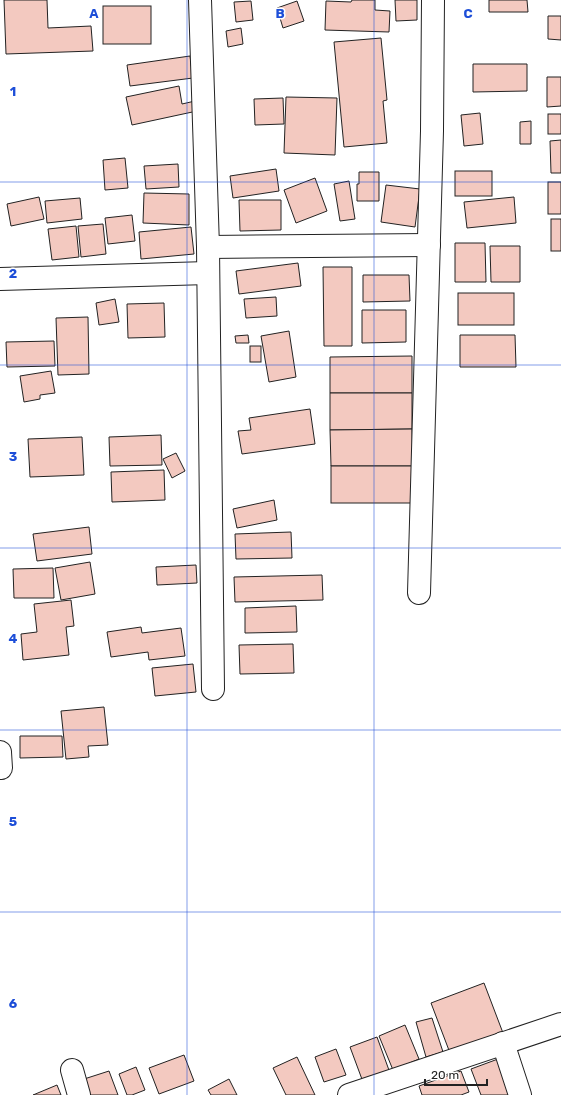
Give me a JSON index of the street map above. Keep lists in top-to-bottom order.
{
  "scale_bar": "20 m",
  "grid": {
    "columns": ["A", "B", "C"],
    "rows": [
      "1",
      "2",
      "3",
      "4",
      "5",
      "6"
    ]
  }
}
